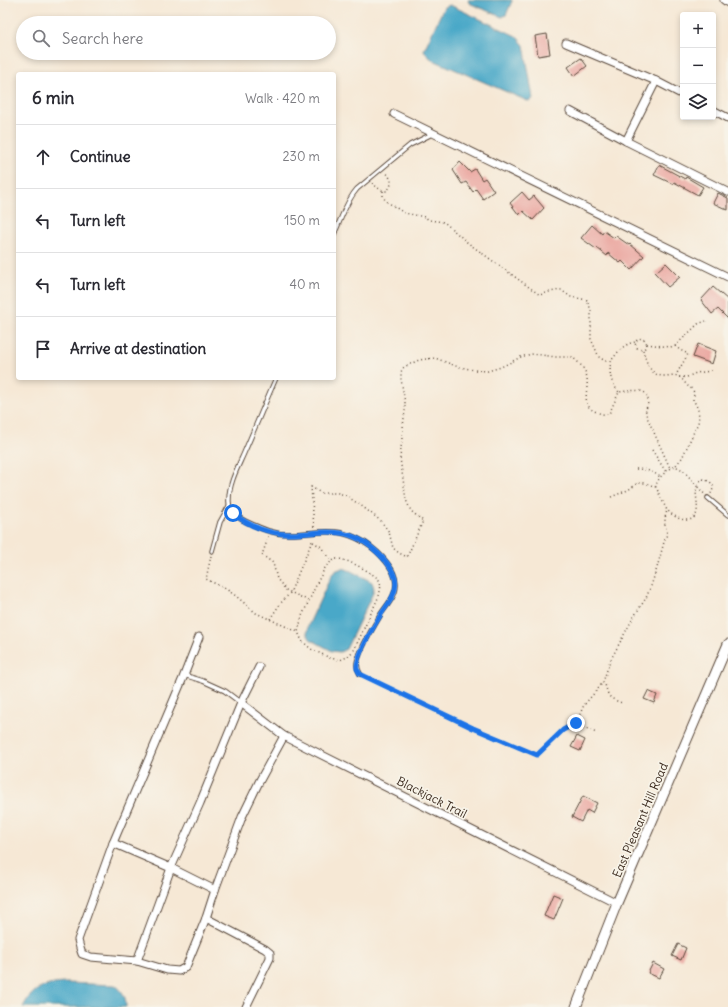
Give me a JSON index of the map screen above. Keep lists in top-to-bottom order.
{
  "streets": {
    "street": ["Blackjack Trail", "East Pleasant Hill Road"]
  },
  "crossings": [
    ["Blackjack Trail", "East Pleasant Hill Road"]
  ],
  "page": {
    "map_buttons": ["+", "−"],
    "search": "Search here",
    "heading": ["6 min", "Walk · 420 m"],
    "list": [
      ["Continue", "230 m"],
      ["Turn left", "150 m"],
      ["Turn left", "40 m"],
      "Arrive at destination"
    ]
  }
}
